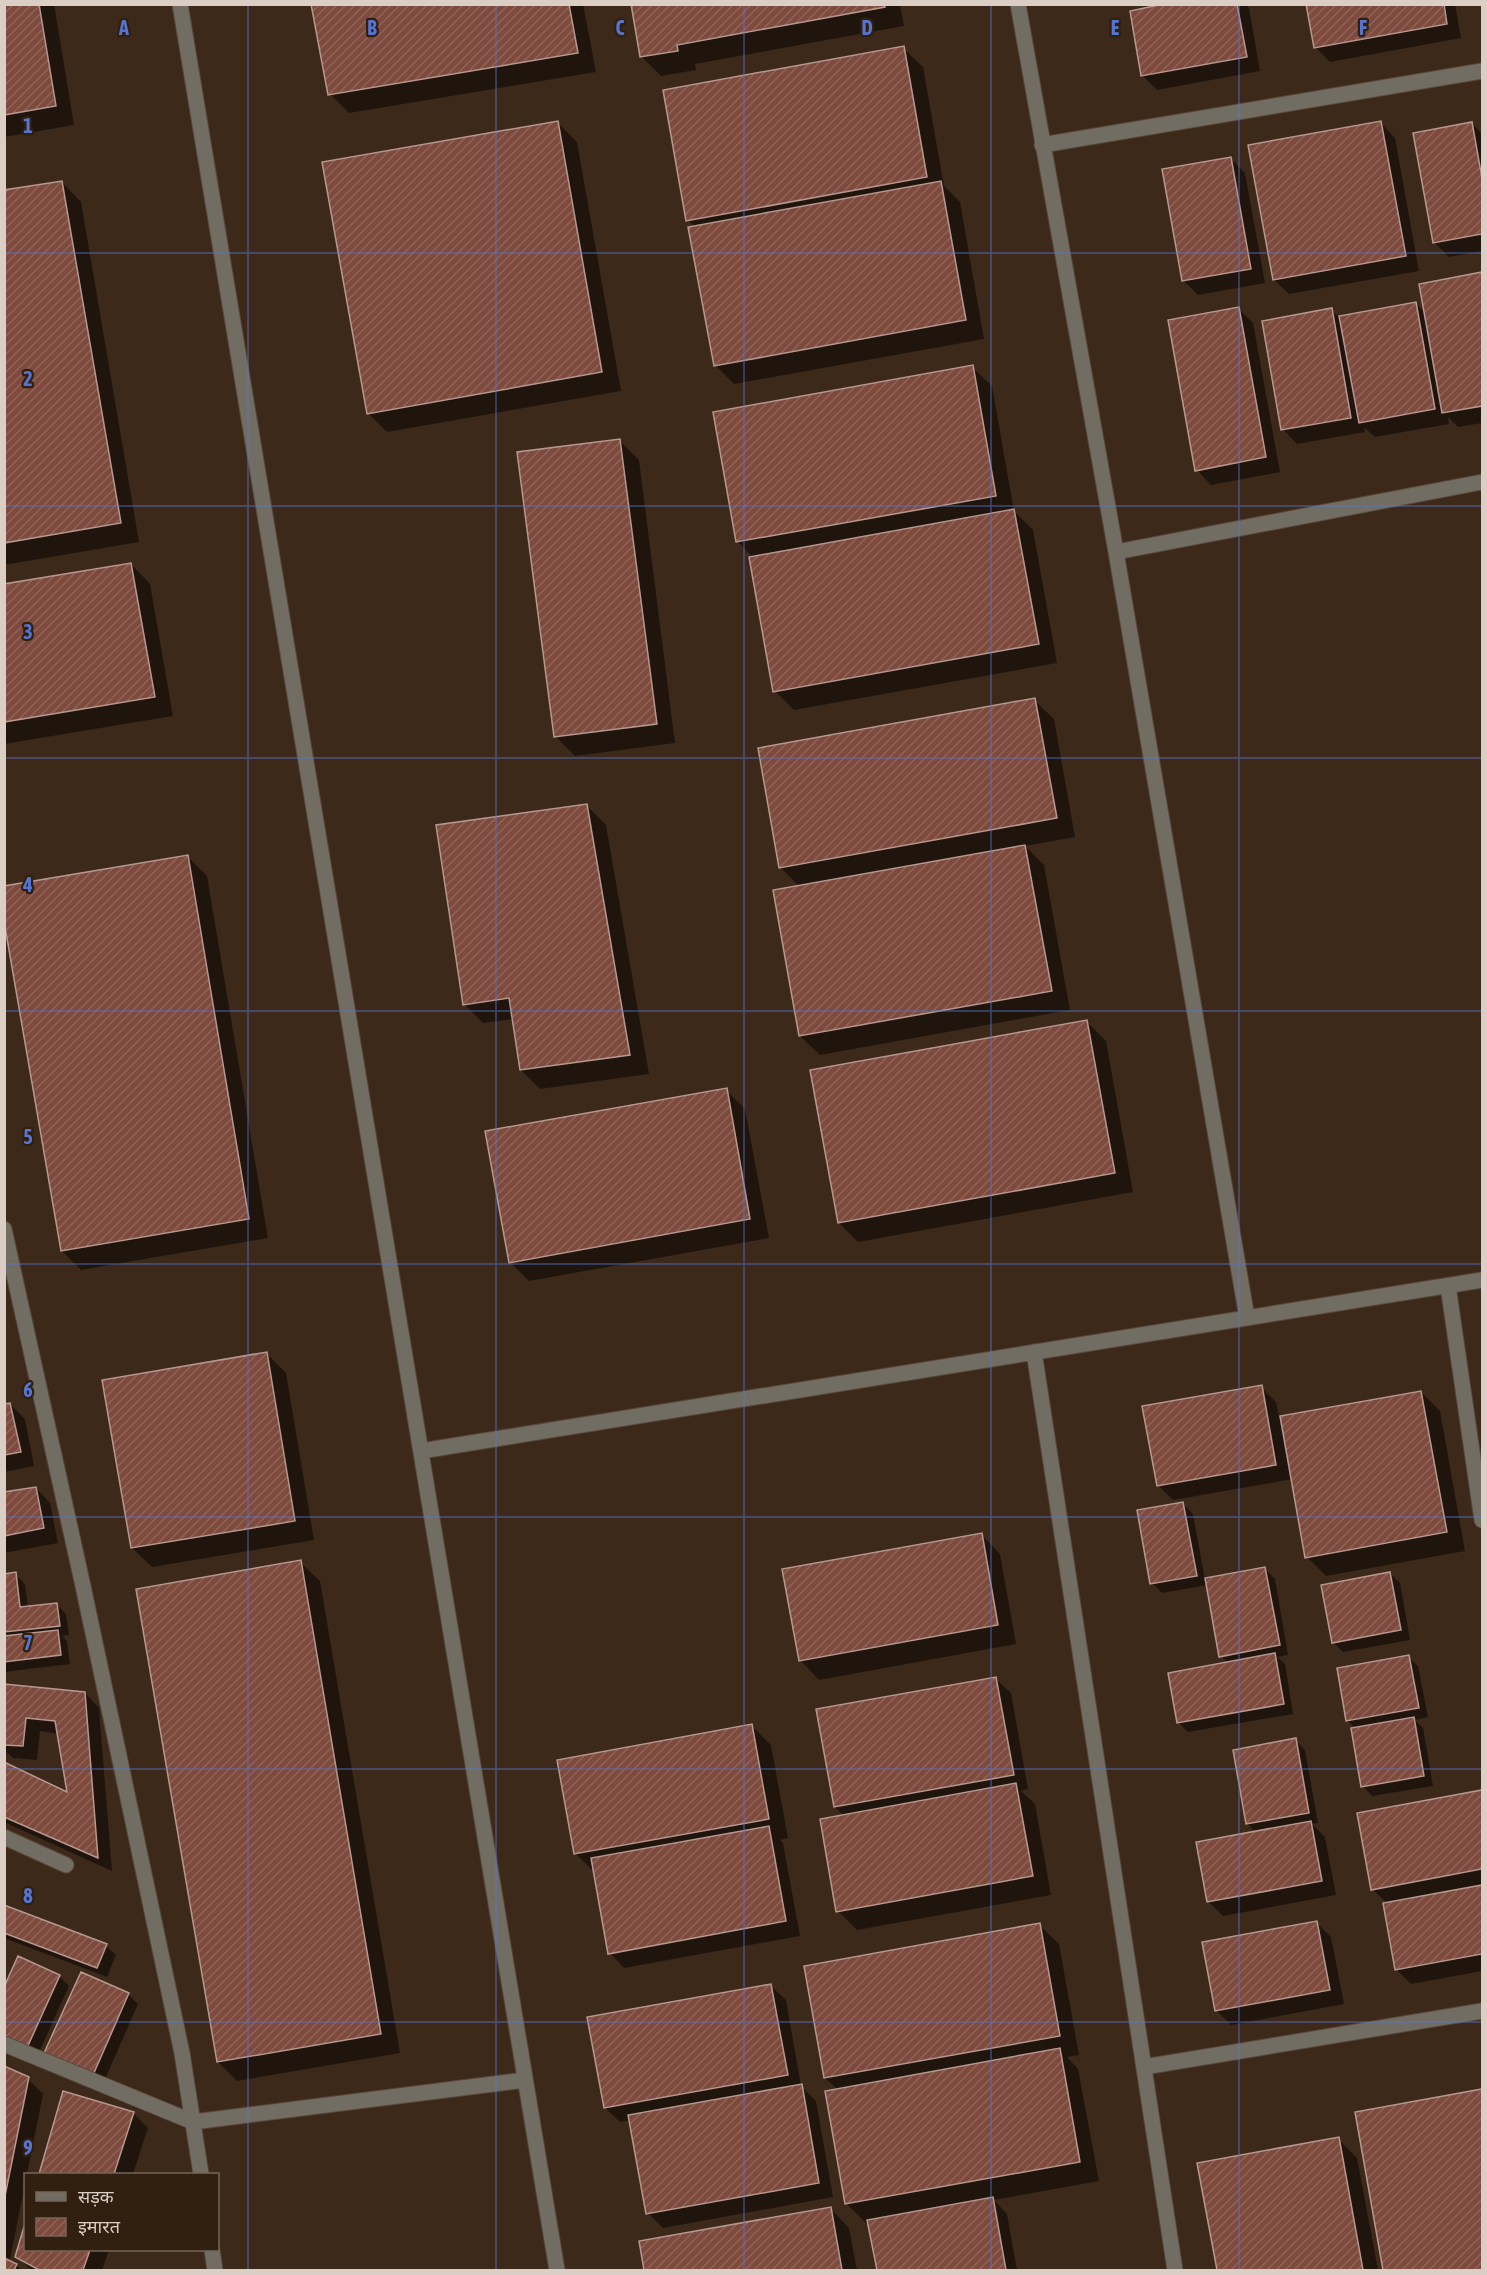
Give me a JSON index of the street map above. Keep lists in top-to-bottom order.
{
  "legend": ["सड़क", "इमारत"],
  "grid": {
    "columns": [
      "A",
      "B",
      "C",
      "D",
      "E",
      "F"
    ],
    "rows": [
      "1",
      "2",
      "3",
      "4",
      "5",
      "6",
      "7",
      "8",
      "9"
    ]
  }
}
